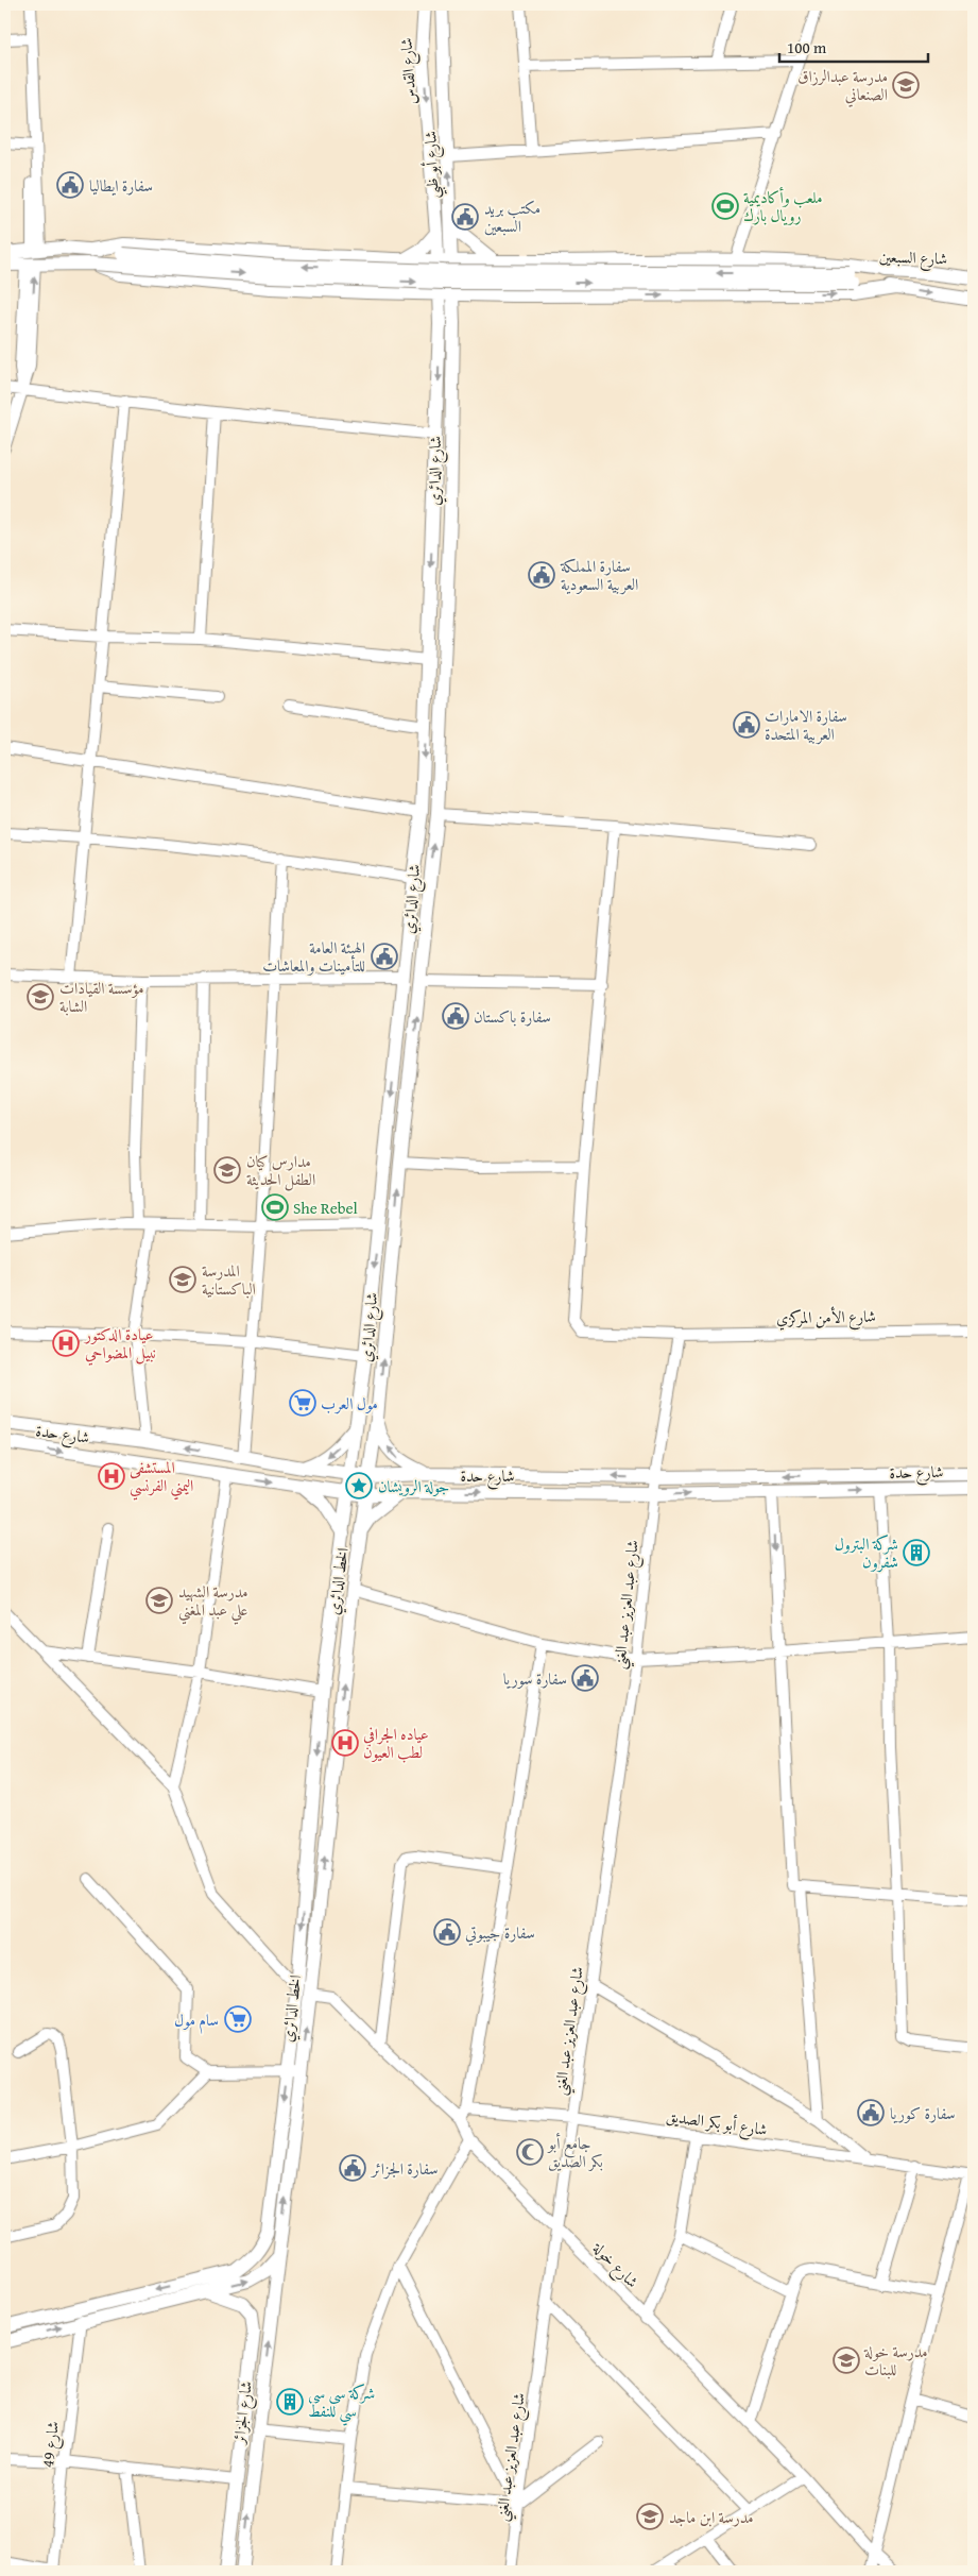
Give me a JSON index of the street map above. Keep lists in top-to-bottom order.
{
  "streets": {
    "main road": [
      "شارع القدس",
      "شارع أبو ظبي",
      "شارع السبعين",
      "شارع الدائري",
      "شارع حدة",
      "الخط الدائري",
      "شارع الجزائر"
    ],
    "street": [
      "شارع الأمن المركزي",
      "شارع عبد العزيز عبد الغني",
      "شارع أبو بكر الصديق",
      "شارع خولة",
      "شارع 49"
    ]
  },
  "crossings": [
    ["شارع أبو ظبي", "شارع الدائري"],
    ["شارع الدائري", "شارع حدة"],
    ["شارع الدائري", "الخط الدائري"],
    ["شارع الأمن المركزي", "شارع عبد العزيز عبد الغني"],
    ["شارع حدة", "الخط الدائري"],
    ["شارع حدة", "شارع عبد العزيز عبد الغني"],
    ["الخط الدائري", "شارع خولة"],
    ["الخط الدائري", "شارع الجزائر"],
    ["شارع عبد العزيز عبد الغني", "شارع أبو بكر الصديق"],
    ["شارع عبد العزيز عبد الغني", "شارع خولة"]
  ],
  "one_way": ["شارع القدس", "شارع الجزائر"],
  "places": {
    "school or university": [
      "مدرسة عبدالرزاق الصنعاني",
      "مؤسسة القيادات الشابة",
      "مدارس كيان الطفل الحديثة",
      "المدرسة الباكستانية",
      "مدرسة الشهيد علي عبد المغني",
      "مدرسة خولة للبنات",
      "مدرسة ابن ماجد"
    ],
    "public building": [
      "سفارة ايطاليا",
      "مكتب بريد السبعين",
      "سفارة المملكة العربية السعودية",
      "سفارة الامارات العربية المتحدة",
      "الهيئة العامة للتأمينات والمعاشات",
      "سفارة باكستان",
      "سفارة سوريا",
      "سفارة جيبوتي",
      "سفارة كوريا",
      "سفارة الجزائر"
    ],
    "sports": ["ملعب وأكاديمية رويال بارك", "She Rebel"],
    "hospital": ["عيادة الدكتور نبيل المضواحي", "المستشفى اليمني الفرنسي", "عياده الجرافي لطب العيون"],
    "supermarket": ["مول العرب", "سام مول"],
    "place": ["جولة الرويشان"],
    "building": ["شركة البترول شفرون", "شركة سي سي سي للنفط"],
    "mosque": ["جامع أبو بكر الصديق"]
  },
  "scale_bar": "100 m"
}
